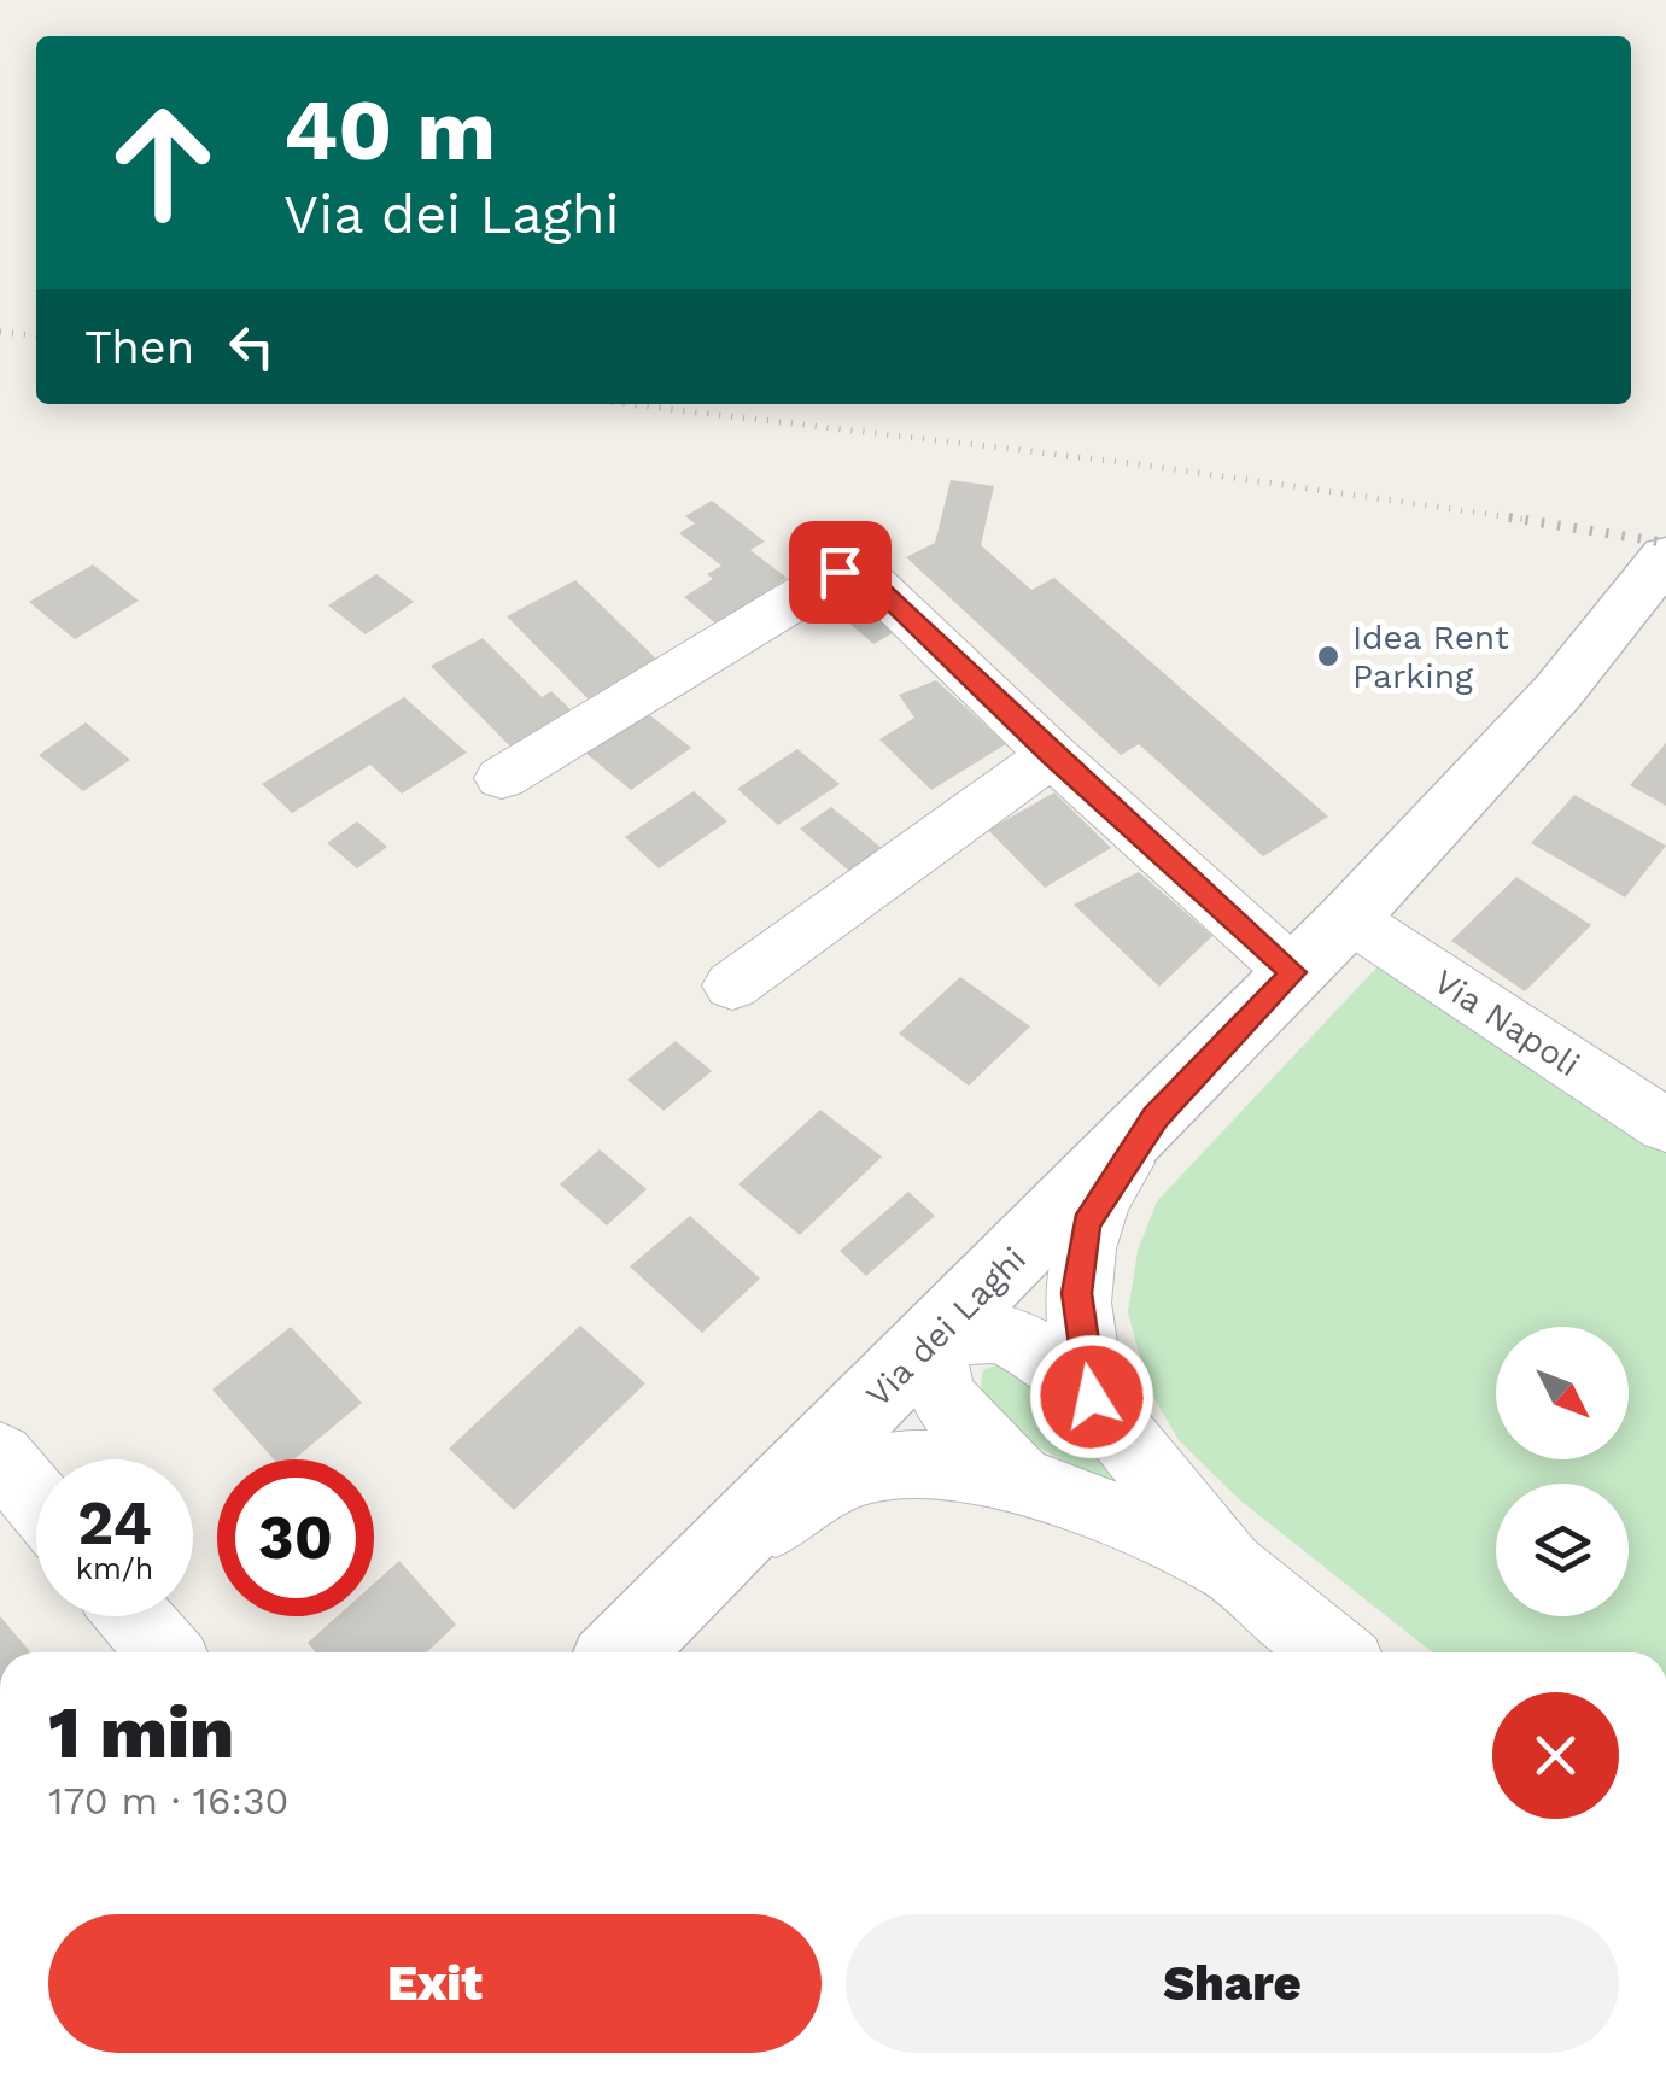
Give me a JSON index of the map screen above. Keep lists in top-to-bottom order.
{
  "streets": {
    "main road": ["Via dei Laghi"],
    "street": ["Via Napoli"]
  },
  "crossings": [
    ["Via Napoli", "Via dei Laghi"]
  ],
  "places": ["Idea Rent Parking"],
  "north": "bottom right",
  "page": {
    "turn": ["40 m", "Via dei Laghi"],
    "then": "Then",
    "speed": "24 km/h",
    "limit": "30",
    "heading": ["1 min", "170 m · 16:30"],
    "buttons": ["Exit", "Share"]
  }
}
